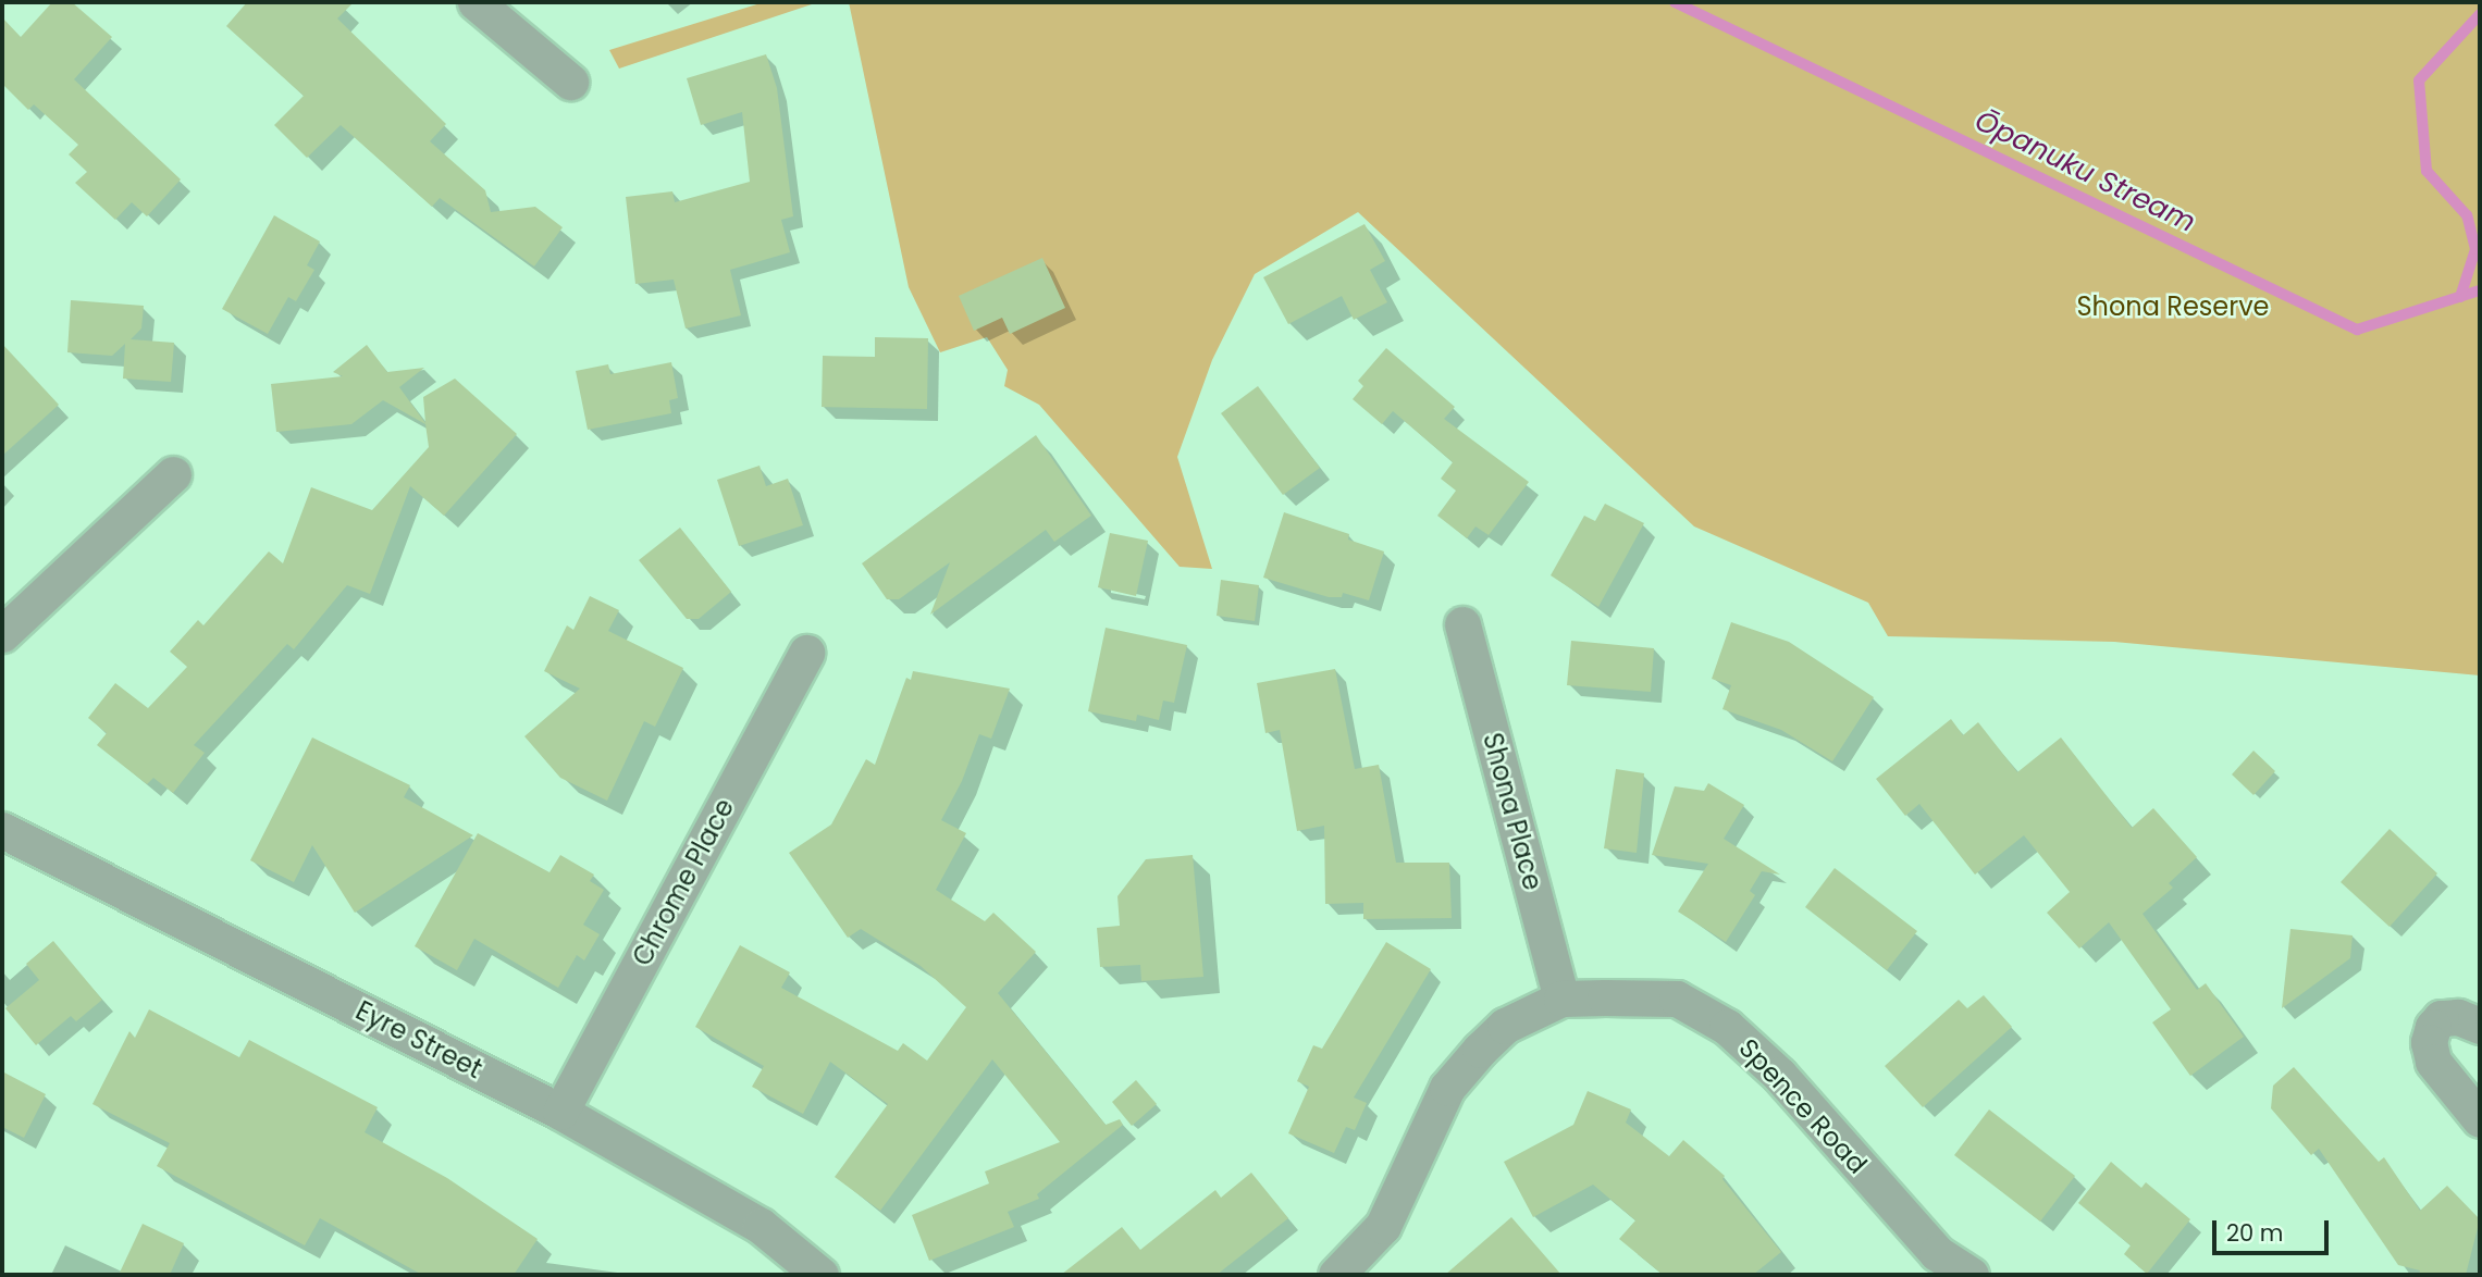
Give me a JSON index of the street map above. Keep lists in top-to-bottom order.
{
  "streets": {
    "street": [
      "Shona Place",
      "Chrome Place",
      "Eyre Street",
      "Spence Road"
    ]
  },
  "crossings": [
    ["Shona Place", "Spence Road"],
    ["Chrome Place", "Eyre Street"]
  ],
  "water": ["Ōpanuku Stream"],
  "parks": ["Shona Reserve"],
  "scale_bar": "20 m"
}
